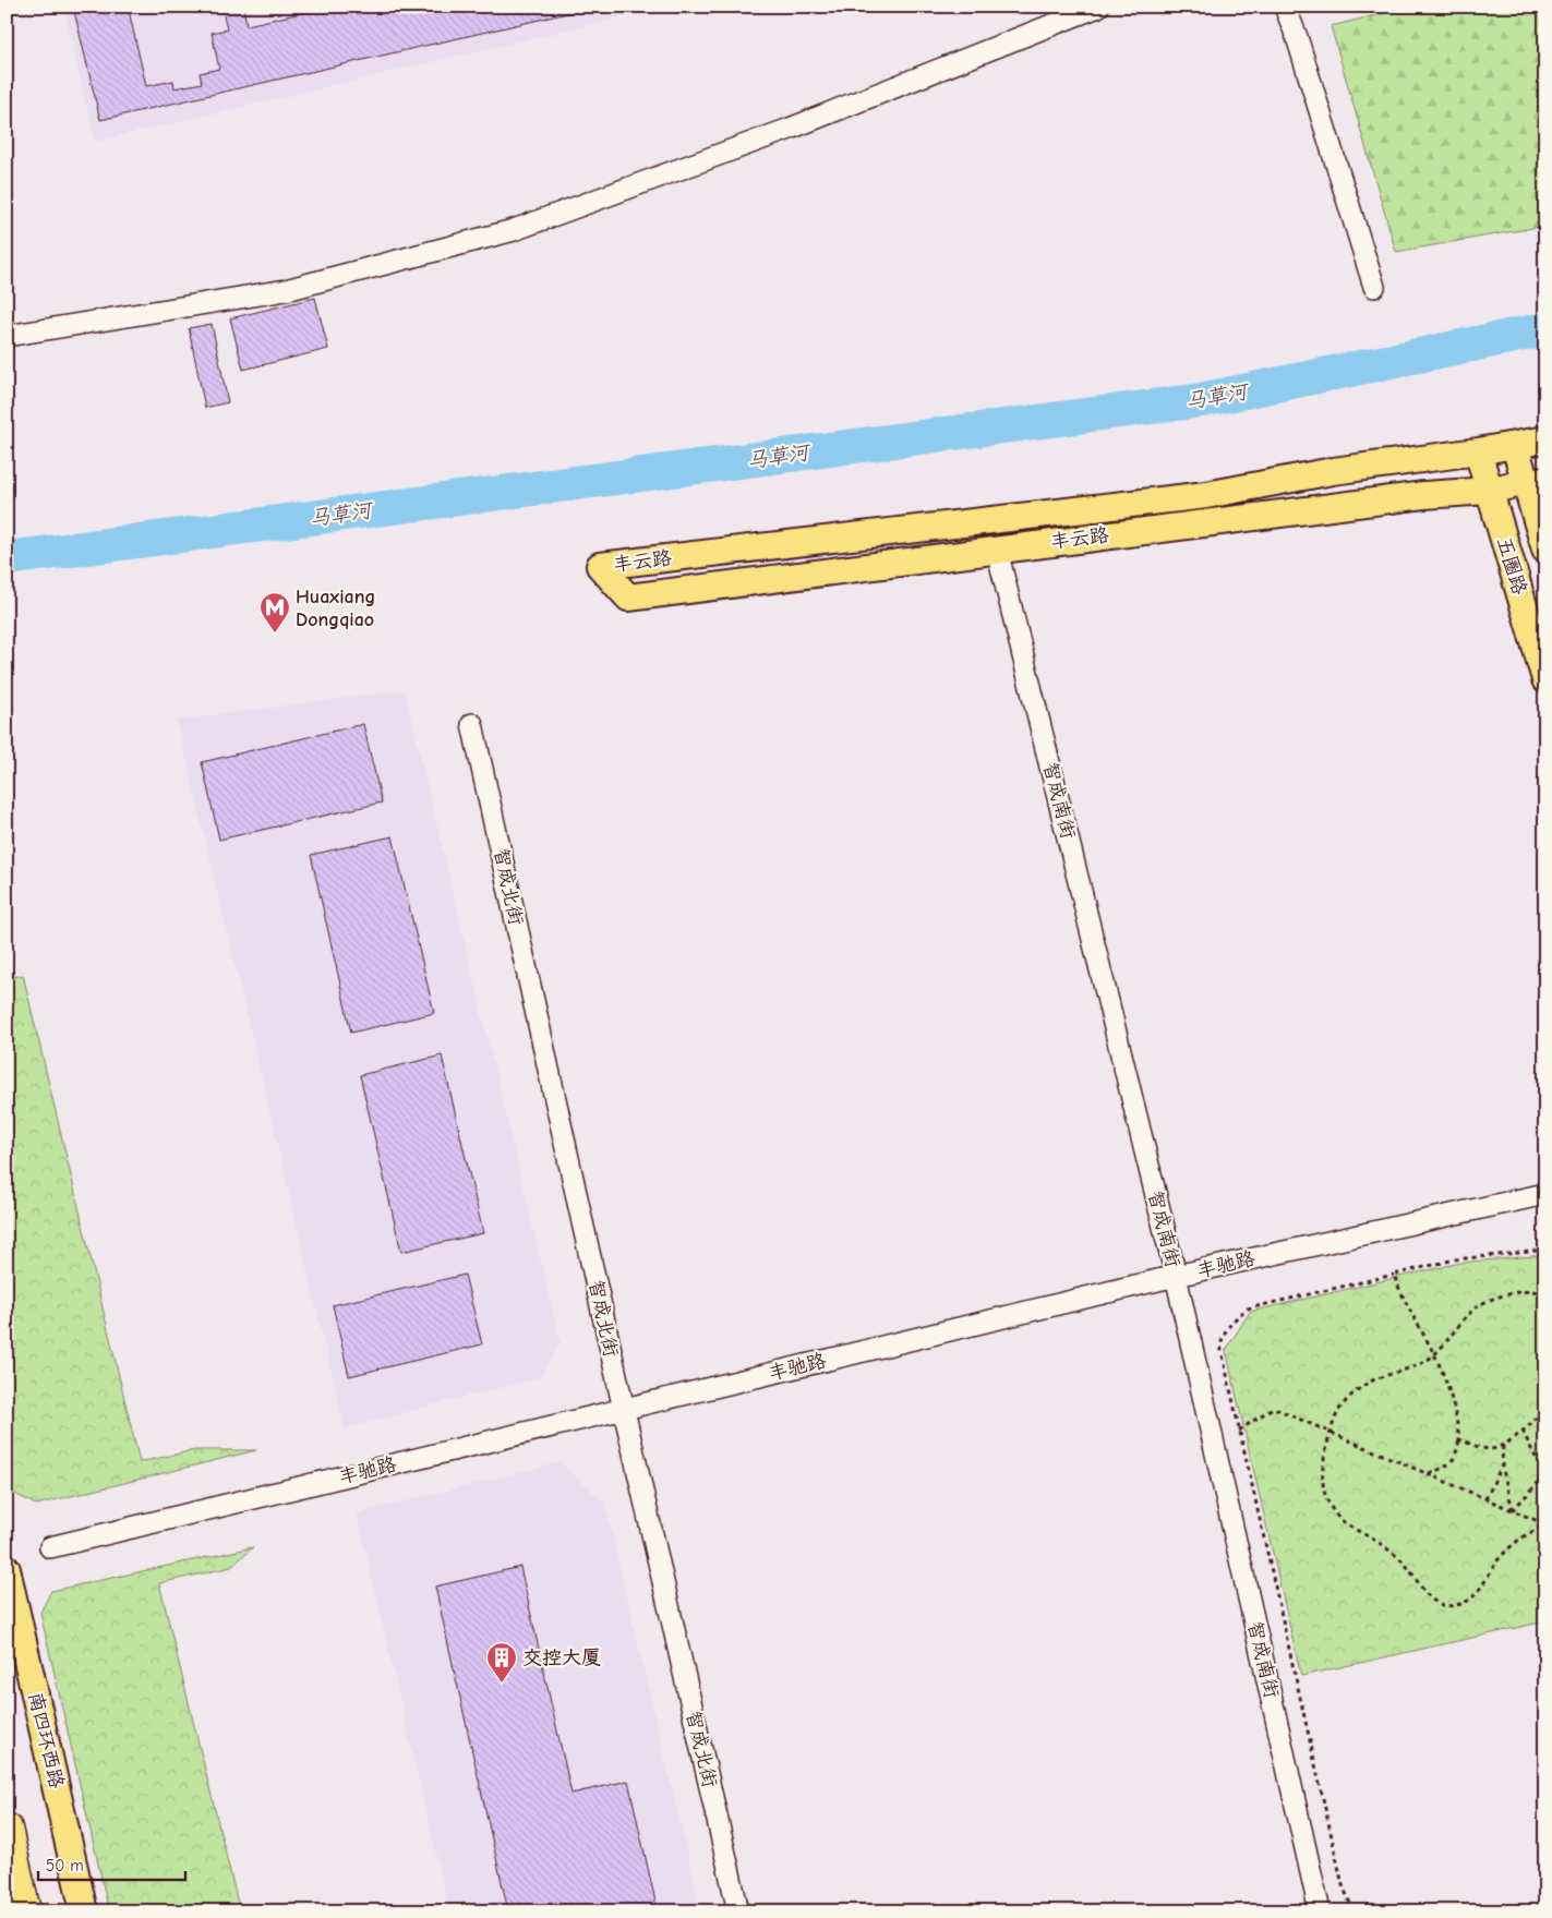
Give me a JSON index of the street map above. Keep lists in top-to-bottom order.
{
  "streets": {
    "main road": ["丰云路", "五圈路", "南四环西路"],
    "street": ["智成南街", "智成北街", "丰驰路"]
  },
  "crossings": [
    ["丰云路", "五圈路"],
    ["丰云路", "智成南街"],
    ["智成南街", "丰驰路"],
    ["智成北街", "丰驰路"]
  ],
  "water": ["马草河"],
  "places": {
    "metro station": ["Huaxiang Dongqiao"],
    "building": ["交控大厦"]
  },
  "scale_bar": "50 m"
}
